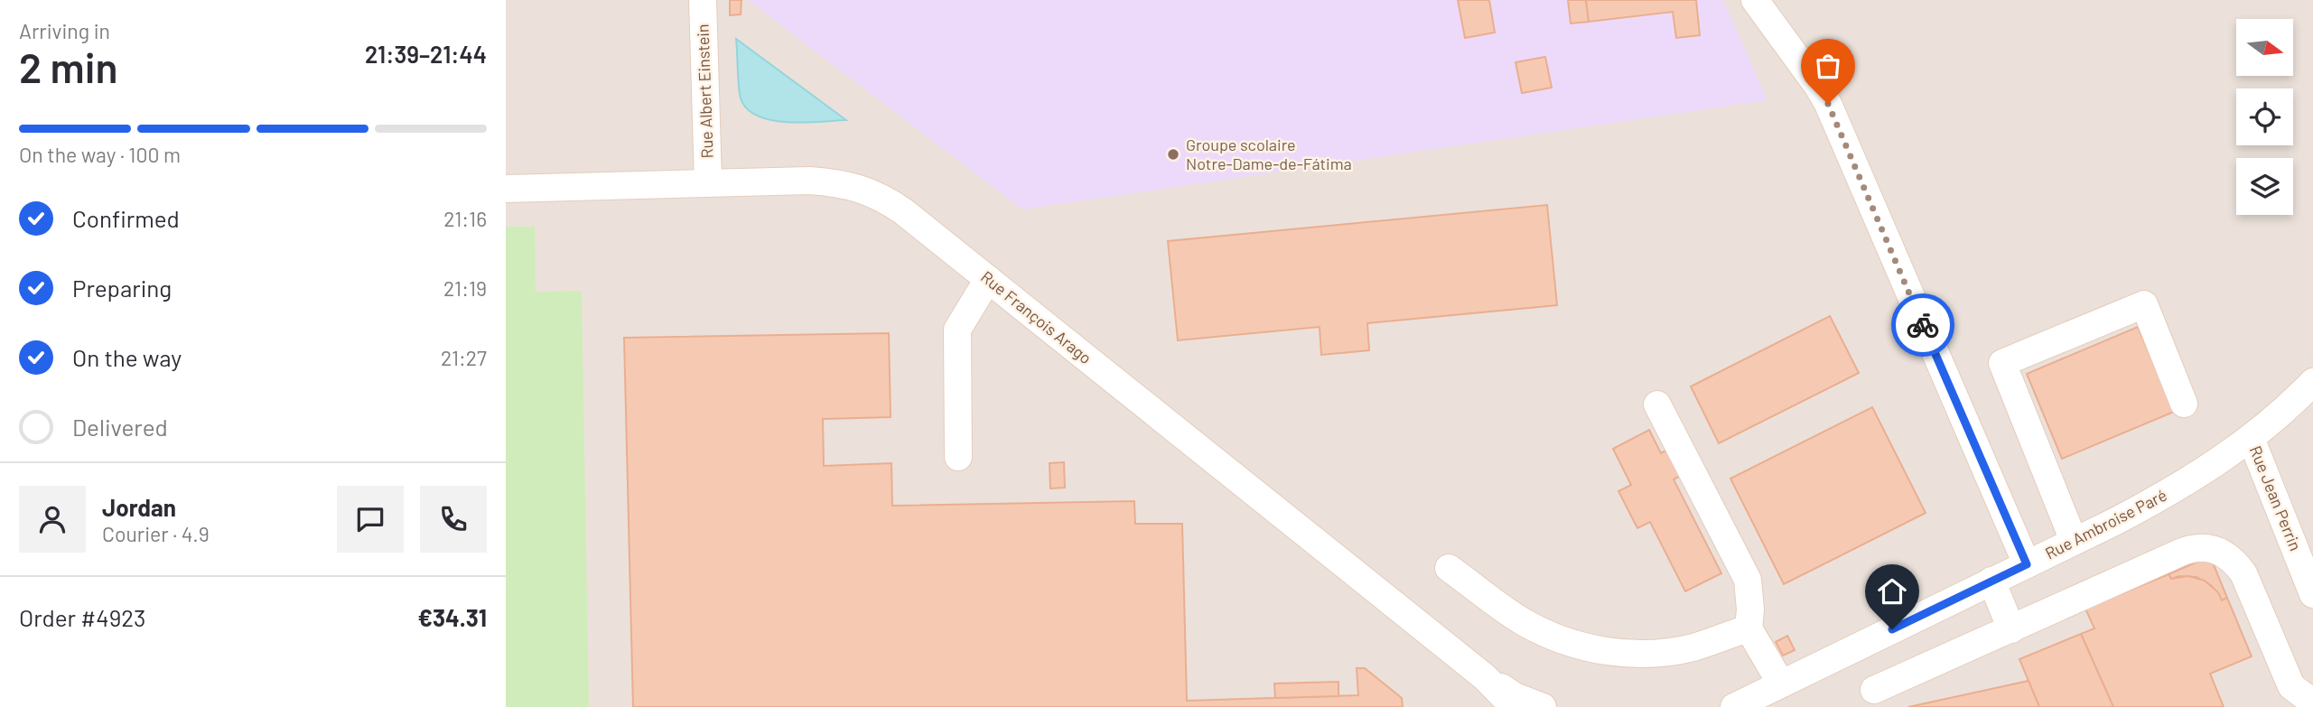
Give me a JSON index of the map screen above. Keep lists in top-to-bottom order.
{
  "streets": {
    "street": [
      "Rue Albert Einstein",
      "Rue François Arago",
      "Rue Jean Perrin",
      "Rue Ambroise Paré"
    ]
  },
  "crossings": [
    ["Rue Albert Einstein", "Rue François Arago"],
    ["Rue Jean Perrin", "Rue Ambroise Paré"]
  ],
  "places": ["Groupe scolaire Notre-Dame-de-Fátima"],
  "north": "right",
  "page": {
    "heading": ["2 min", "Arriving in", "21:39–21:44"],
    "panel": [
      "Jordan",
      "Courier · 4.9",
      "Order #4923",
      "€34.31"
    ],
    "bar": "On the way · 100 m",
    "list": [
      ["Confirmed", "21:16"],
      ["Preparing", "21:19"],
      ["On the way", "21:27"],
      "Delivered"
    ]
  }
}
